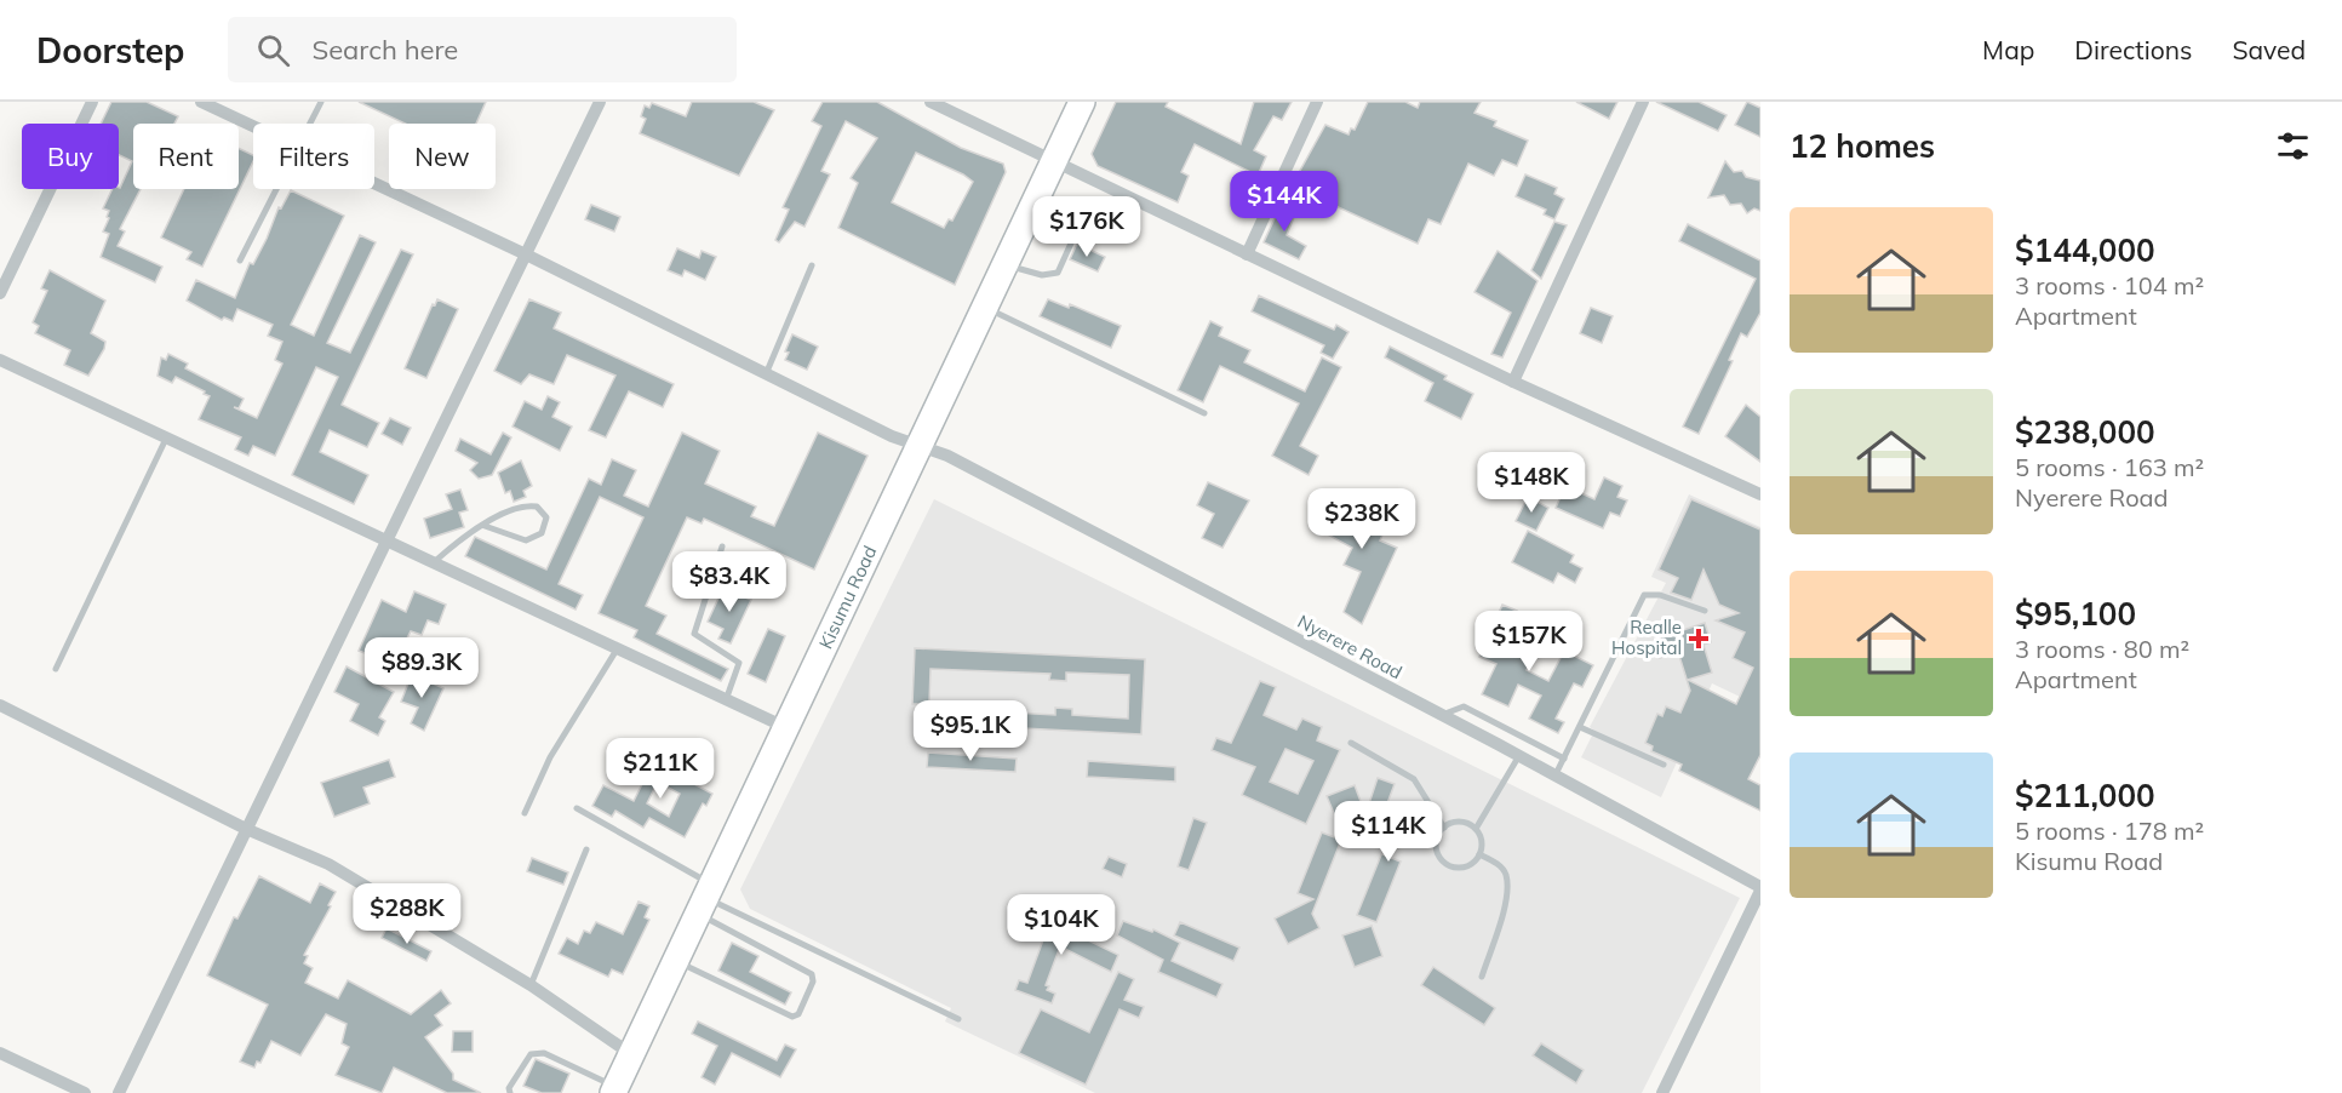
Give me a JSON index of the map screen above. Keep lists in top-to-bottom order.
{
  "streets": {
    "highway": ["Kisumu Road"],
    "street": ["Nyerere Road"]
  },
  "crossings": [
    ["Kisumu Road", "Nyerere Road"]
  ],
  "places": {
    "health": ["Realle Hospital"]
  },
  "page": {
    "header": "Doorstep",
    "search": "Search here",
    "nav": ["Map", "Directions", "Saved"],
    "heading": "12 homes",
    "chip": [
      "Buy",
      "Rent",
      "Filters",
      "New"
    ],
    "price": [
      "$144K",
      "$176K",
      "$148K",
      "$238K",
      "$83.4K",
      "$157K",
      "$89.3K",
      "$95.1K",
      "$211K",
      "$114K",
      "$288K",
      "$104K"
    ],
    "list": [
      {
        "name": "$144,000",
        "note": "3 rooms · 104 m² · Apartment"
      },
      {
        "name": "$238,000",
        "note": "5 rooms · 163 m² · Nyerere Road"
      },
      {
        "name": "$95,100",
        "note": "3 rooms · 80 m² · Apartment"
      },
      {
        "name": "$211,000",
        "note": "5 rooms · 178 m² · Kisumu Road"
      }
    ]
  }
}
